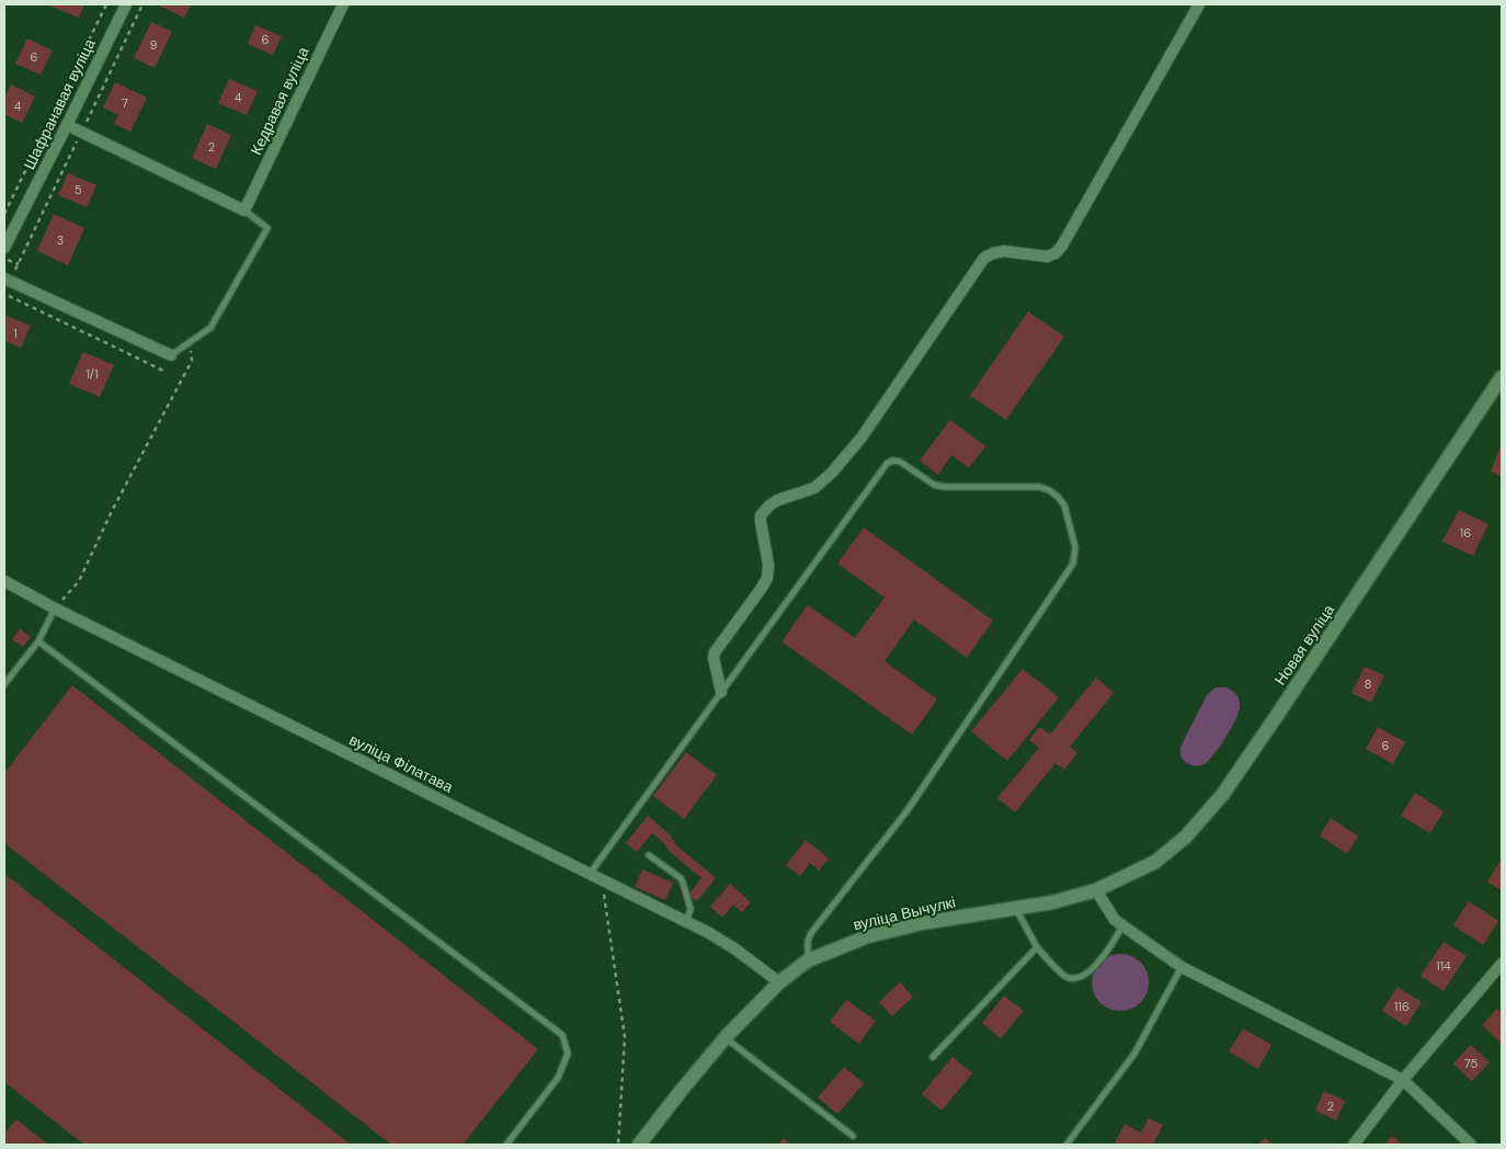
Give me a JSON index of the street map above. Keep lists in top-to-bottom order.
{
  "streets": {
    "street": [
      "Кедравая вуліца",
      "Шафранавая вуліца",
      "Новая вуліца",
      "вуліца Філатава",
      "вуліца Вычулкі"
    ]
  },
  "crossings": [
    ["Новая вуліца", "вуліца Вычулкі"],
    ["вуліца Філатава", "вуліца Вычулкі"]
  ],
  "house_numbers": [
    "6",
    "9",
    "6",
    "4",
    "7",
    "4",
    "2",
    "5",
    "3",
    "1",
    "1/1",
    "16",
    "8",
    "6",
    "114",
    "116",
    "75",
    "2"
  ]
}
